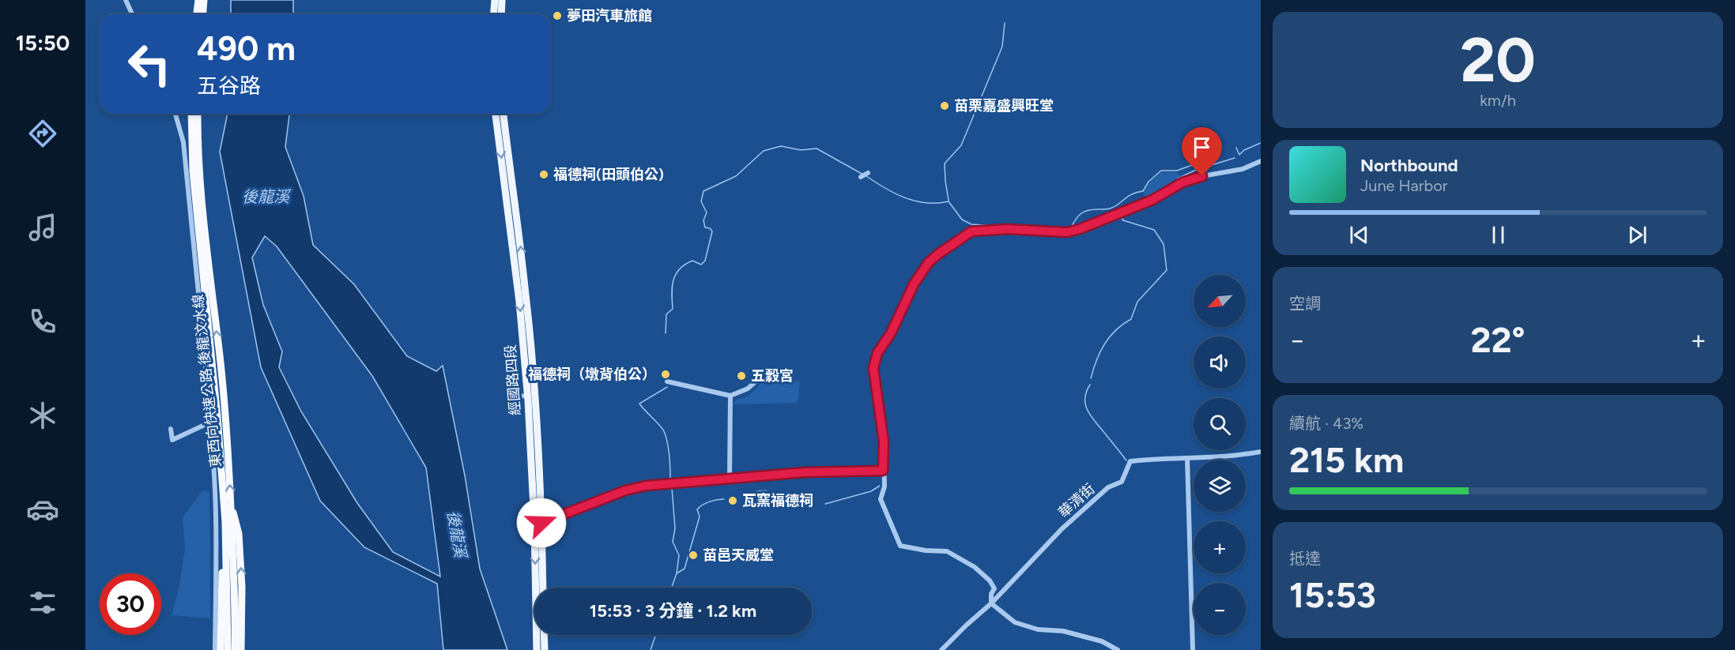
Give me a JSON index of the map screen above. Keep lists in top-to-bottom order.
{
  "streets": {
    "highway": ["東西向快速公路 後龍汶水線"],
    "main road": ["經國路四段"],
    "street": ["華清街"]
  },
  "water": ["後龍溪"],
  "places": [
    "夢田汽車旅館",
    "苗栗嘉盛興旺堂",
    "福德祠(田頭伯公)",
    "福德祠（墩背伯公）",
    "五穀宮",
    "瓦窯福德祠",
    "苗邑天威堂"
  ],
  "north": "bottom left",
  "page": {
    "tabs": "15:50",
    "tile": [
      ["20", "km/h"],
      "空調",
      ["續航 · 43%", "215 km"],
      ["抵達", "15:53"]
    ],
    "turn": ["490 m", "五谷路"],
    "song": ["Northbound", "June Harbor"],
    "map_buttons": ["+", "−"],
    "heat": ["−", "22°", "+"],
    "limit": "30",
    "trip": "15:53 · 3 分鐘 · 1.2 km"
  }
}
